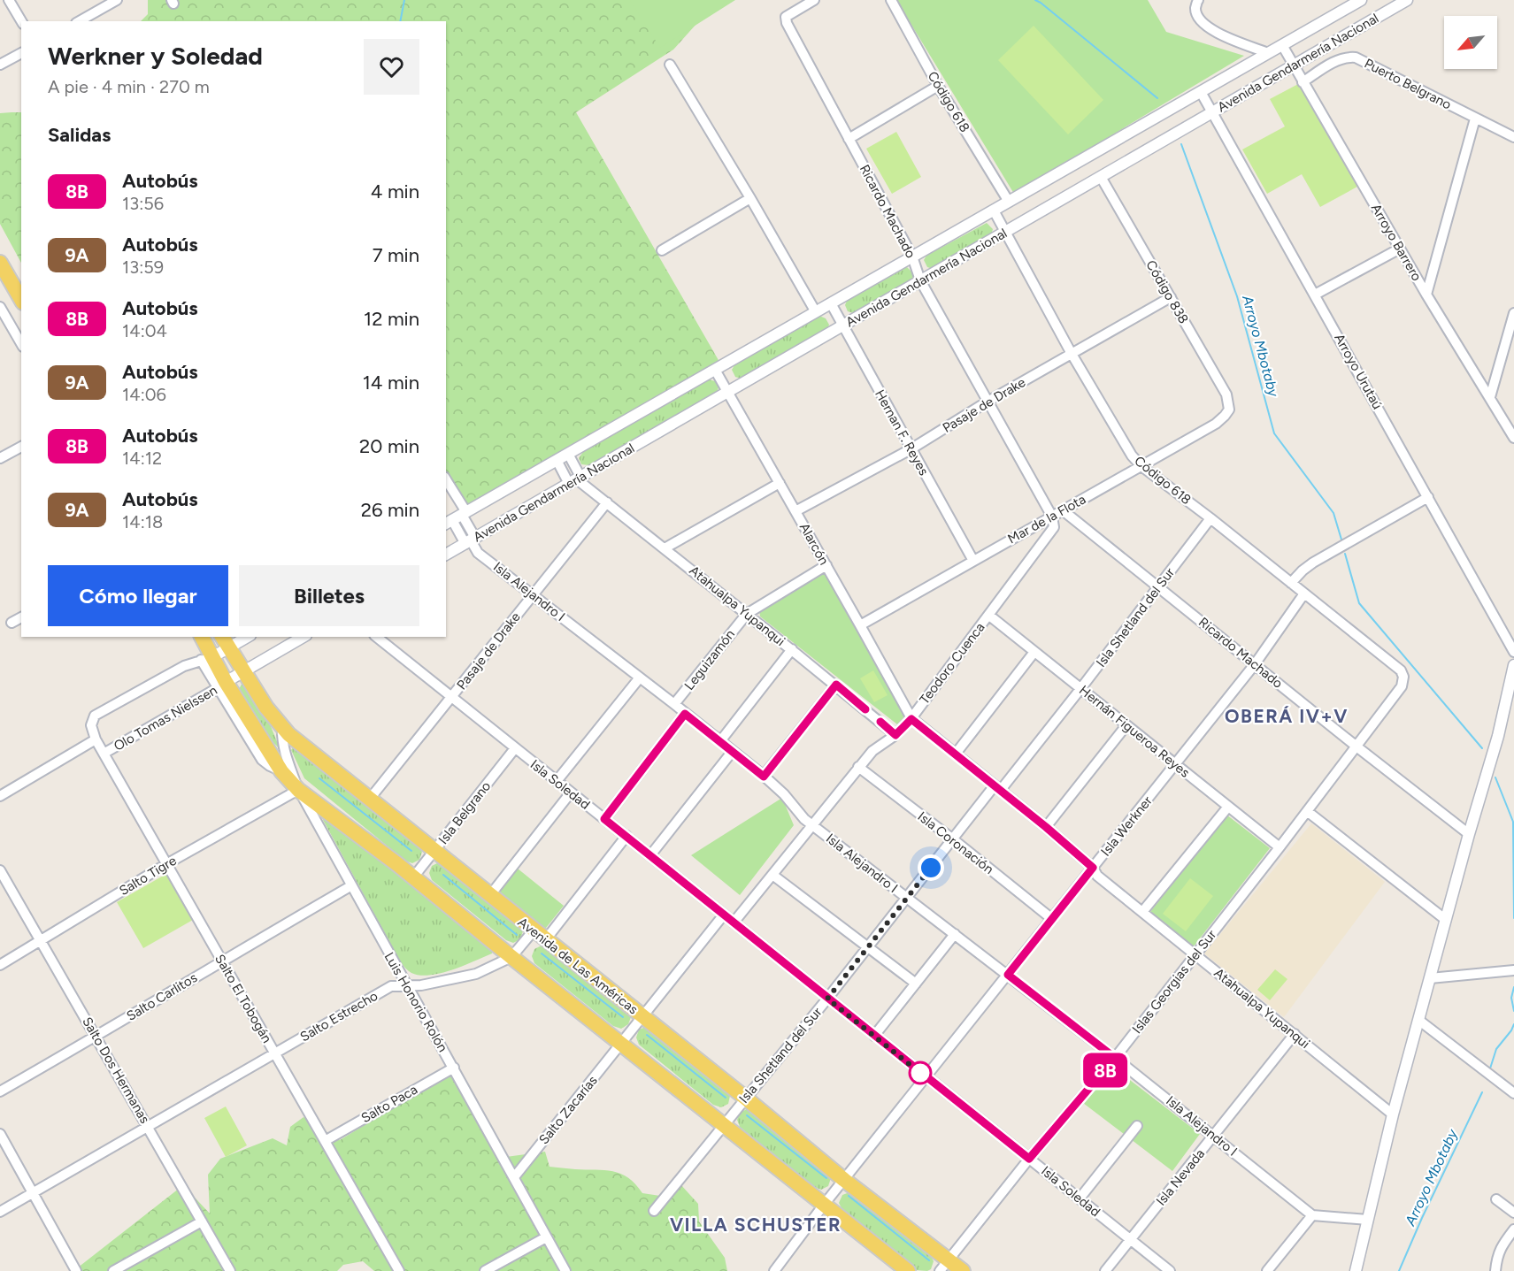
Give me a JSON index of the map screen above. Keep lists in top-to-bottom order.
{
  "streets": {
    "main road": ["Avenida de Las Américas"],
    "street": [
      "Avenida Gendarmería Nacional",
      "Puerto Belgrano",
      "Código 618",
      "Ricardo Machado",
      "Arroyo Barrero",
      "Código 838",
      "Arroyo Urutaú",
      "Pasaje de Drake",
      "Hernan F. Reyes",
      "Mar de la Flota",
      "Alarcón",
      "Isla Alejandro I",
      "Atahualpa Yupanqui",
      "Isla Shetland del Sur",
      "Leguizamón",
      "Teodoro Cuenca",
      "Olo Tomas Nielssen",
      "Hernán Figueroa Reyes",
      "Isla Soledad",
      "Isla Belgrano",
      "Isla Werkner",
      "Isla Coronación",
      "Salto Tigre",
      "Islas Georgias del Sur",
      "Salto Carlitos",
      "Salto El Tobogán",
      "Luis Honorio Rolón",
      "Salto Estrecho",
      "Salto Dos Hermanas",
      "Salto Paca",
      "Salto Zacarías",
      "Isla Nevada"
    ]
  },
  "crossings": [
    ["Avenida Gendarmería Nacional", "Código 618"],
    ["Avenida Gendarmería Nacional", "Ricardo Machado"],
    ["Avenida Gendarmería Nacional", "Arroyo Barrero"],
    ["Avenida Gendarmería Nacional", "Código 838"],
    ["Avenida Gendarmería Nacional", "Arroyo Urutaú"],
    ["Avenida Gendarmería Nacional", "Hernan F. Reyes"],
    ["Avenida Gendarmería Nacional", "Alarcón"],
    ["Avenida Gendarmería Nacional", "Isla Alejandro I"],
    ["Avenida Gendarmería Nacional", "Atahualpa Yupanqui"],
    ["Puerto Belgrano", "Arroyo Barrero"],
    ["Código 618", "Pasaje de Drake"],
    ["Código 618", "Mar de la Flota"],
    ["Código 618", "Isla Shetland del Sur"],
    ["Código 618", "Isla Werkner"],
    ["Código 618", "Islas Georgias del Sur"],
    ["Ricardo Machado", "Pasaje de Drake"],
    ["Ricardo Machado", "Mar de la Flota"],
    ["Ricardo Machado", "Isla Shetland del Sur"],
    ["Ricardo Machado", "Teodoro Cuenca"],
    ["Ricardo Machado", "Isla Werkner"],
    ["Ricardo Machado", "Islas Georgias del Sur"],
    ["Código 838", "Pasaje de Drake"],
    ["Código 838", "Mar de la Flota"],
    ["Pasaje de Drake", "Hernan F. Reyes"],
    ["Pasaje de Drake", "Alarcón"],
    ["Pasaje de Drake", "Isla Alejandro I"],
    ["Pasaje de Drake", "Atahualpa Yupanqui"],
    ["Pasaje de Drake", "Isla Soledad"],
    ["Pasaje de Drake", "Avenida de Las Américas"],
    ["Hernan F. Reyes", "Mar de la Flota"],
    ["Mar de la Flota", "Alarcón"],
    ["Mar de la Flota", "Teodoro Cuenca"],
    ["Alarcón", "Atahualpa Yupanqui"],
    ["Alarcón", "Leguizamón"],
    ["Alarcón", "Teodoro Cuenca"],
    ["Isla Alejandro I", "Isla Shetland del Sur"],
    ["Isla Alejandro I", "Leguizamón"],
    ["Isla Alejandro I", "Teodoro Cuenca"],
    ["Isla Alejandro I", "Isla Werkner"],
    ["Isla Alejandro I", "Islas Georgias del Sur"],
    ["Isla Alejandro I", "Isla Nevada"],
    ["Atahualpa Yupanqui", "Isla Shetland del Sur"],
    ["Atahualpa Yupanqui", "Leguizamón"],
    ["Atahualpa Yupanqui", "Teodoro Cuenca"],
    ["Atahualpa Yupanqui", "Isla Werkner"],
    ["Atahualpa Yupanqui", "Islas Georgias del Sur"],
    ["Atahualpa Yupanqui", "Isla Nevada"],
    ["Isla Shetland del Sur", "Hernán Figueroa Reyes"],
    ["Isla Shetland del Sur", "Isla Soledad"],
    ["Isla Shetland del Sur", "Isla Coronación"],
    ["Isla Shetland del Sur", "Avenida de Las Américas"],
    ["Teodoro Cuenca", "Hernán Figueroa Reyes"],
    ["Teodoro Cuenca", "Isla Soledad"],
    ["Teodoro Cuenca", "Isla Coronación"],
    ["Olo Tomas Nielssen", "Salto El Tobogán"],
    ["Hernán Figueroa Reyes", "Isla Werkner"],
    ["Hernán Figueroa Reyes", "Islas Georgias del Sur"],
    ["Isla Soledad", "Isla Belgrano"],
    ["Isla Soledad", "Isla Werkner"],
    ["Isla Soledad", "Islas Georgias del Sur"],
    ["Isla Soledad", "Salto Estrecho"],
    ["Isla Soledad", "Isla Nevada"],
    ["Isla Belgrano", "Avenida de Las Américas"],
    ["Isla Werkner", "Isla Coronación"],
    ["Isla Werkner", "Avenida de Las Américas"],
    ["Salto Tigre", "Salto El Tobogán"],
    ["Salto Tigre", "Luis Honorio Rolón"],
    ["Salto Tigre", "Salto Dos Hermanas"],
    ["Avenida de Las Américas", "Islas Georgias del Sur"],
    ["Avenida de Las Américas", "Luis Honorio Rolón"],
    ["Avenida de Las Américas", "Salto Estrecho"],
    ["Avenida de Las Américas", "Salto Zacarías"],
    ["Salto Carlitos", "Salto El Tobogán"],
    ["Salto Carlitos", "Luis Honorio Rolón"],
    ["Salto Carlitos", "Salto Dos Hermanas"],
    ["Salto El Tobogán", "Salto Estrecho"],
    ["Salto El Tobogán", "Salto Paca"],
    ["Luis Honorio Rolón", "Salto Estrecho"],
    ["Luis Honorio Rolón", "Salto Paca"],
    ["Luis Honorio Rolón", "Salto Zacarías"],
    ["Salto Estrecho", "Salto Dos Hermanas"]
  ],
  "districts": ["OBERÁ IV+V", "VILLA SCHUSTER"],
  "water": ["Arroyo Mbotaby"],
  "lines": ["bus line 8B"],
  "north": "bottom left",
  "page": {
    "on_map": "8B",
    "heading": [
      ["Werkner y Soledad", "A pie · 4 min · 270 m"],
      "Salidas"
    ],
    "list": [
      {
        "mark": "8B",
        "name": "Autobús",
        "note": "13:56",
        "value": "4 min"
      },
      {
        "mark": "9A",
        "name": "Autobús",
        "note": "13:59",
        "value": "7 min"
      },
      {
        "mark": "8B",
        "name": "Autobús",
        "note": "14:04",
        "value": "12 min"
      },
      {
        "mark": "9A",
        "name": "Autobús",
        "note": "14:06",
        "value": "14 min"
      },
      {
        "mark": "8B",
        "name": "Autobús",
        "note": "14:12",
        "value": "20 min"
      },
      {
        "mark": "9A",
        "name": "Autobús",
        "note": "14:18",
        "value": "26 min"
      }
    ],
    "buttons": ["Cómo llegar", "Billetes"]
  }
}
